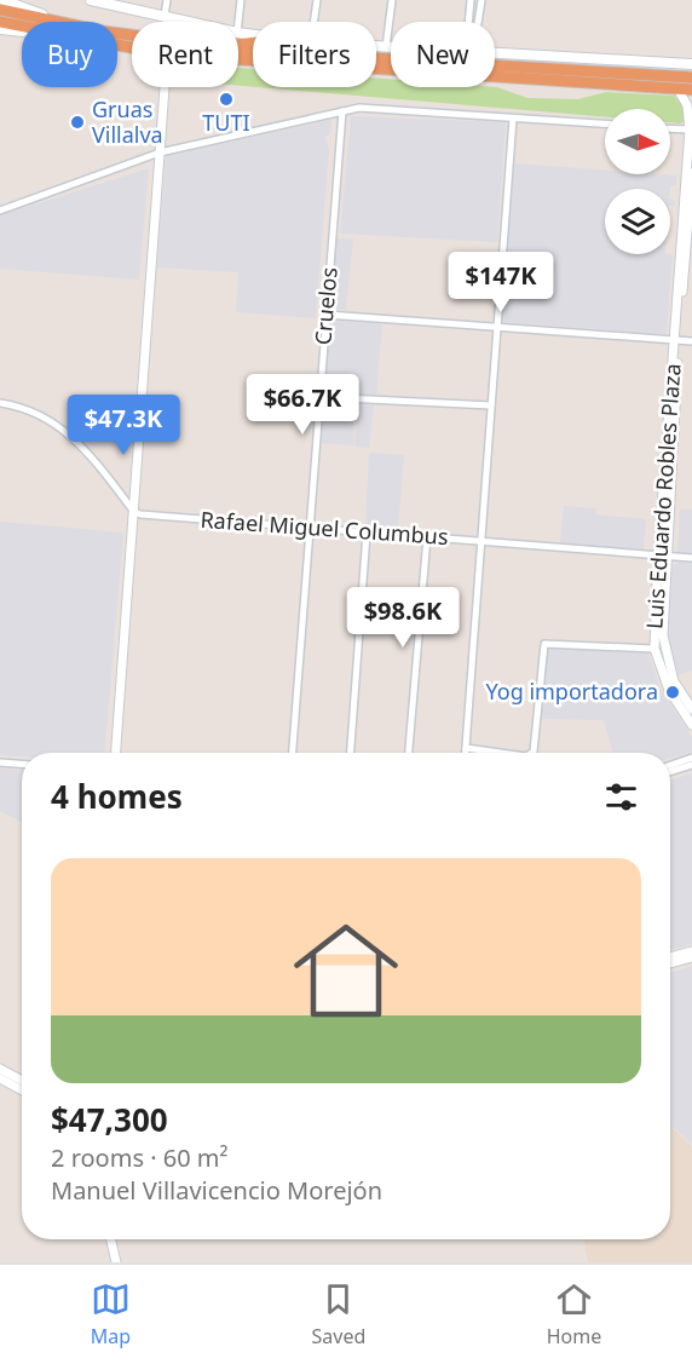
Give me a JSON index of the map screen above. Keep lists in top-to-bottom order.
{
  "streets": {
    "street": ["Cruelos", "Luis Eduardo Robles Plaza", "Rafael Miguel Columbus"]
  },
  "crossings": [
    ["Cruelos", "Rafael Miguel Columbus"],
    ["Luis Eduardo Robles Plaza", "Rafael Miguel Columbus"]
  ],
  "places": ["TUTI", "Gruas Villalva", "Yog importadora"],
  "north": "right",
  "page": {
    "chip": [
      "Buy",
      "Rent",
      "Filters",
      "New"
    ],
    "price": [
      "$147K",
      "$66.7K",
      "$47.3K",
      "$98.6K"
    ],
    "heading": "4 homes",
    "list": [
      {
        "name": "$47,300",
        "note": "2 rooms · 60 m² · Manuel Villavicencio Morejón"
      }
    ],
    "tabs": ["Map", "Saved", "Home"]
  }
}
